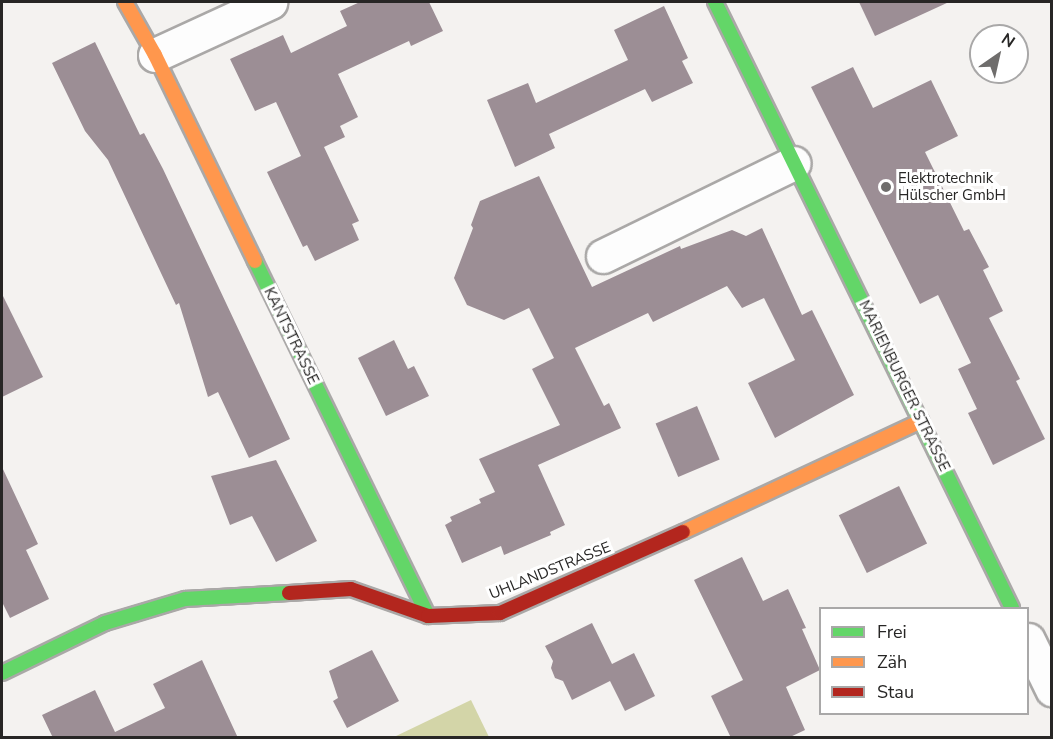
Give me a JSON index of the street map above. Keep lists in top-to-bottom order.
{
  "streets": {
    "street": ["KANTSTRASSE", "MARIENBURGER STRASSE", "UHLANDSTRASSE"]
  },
  "crossings": [
    ["KANTSTRASSE", "UHLANDSTRASSE"],
    ["MARIENBURGER STRASSE", "UHLANDSTRASSE"]
  ],
  "places": ["Elektrotechnik Hülscher GmbH"],
  "legend": ["Frei", "Zäh", "Stau"],
  "north": "top right"
}
